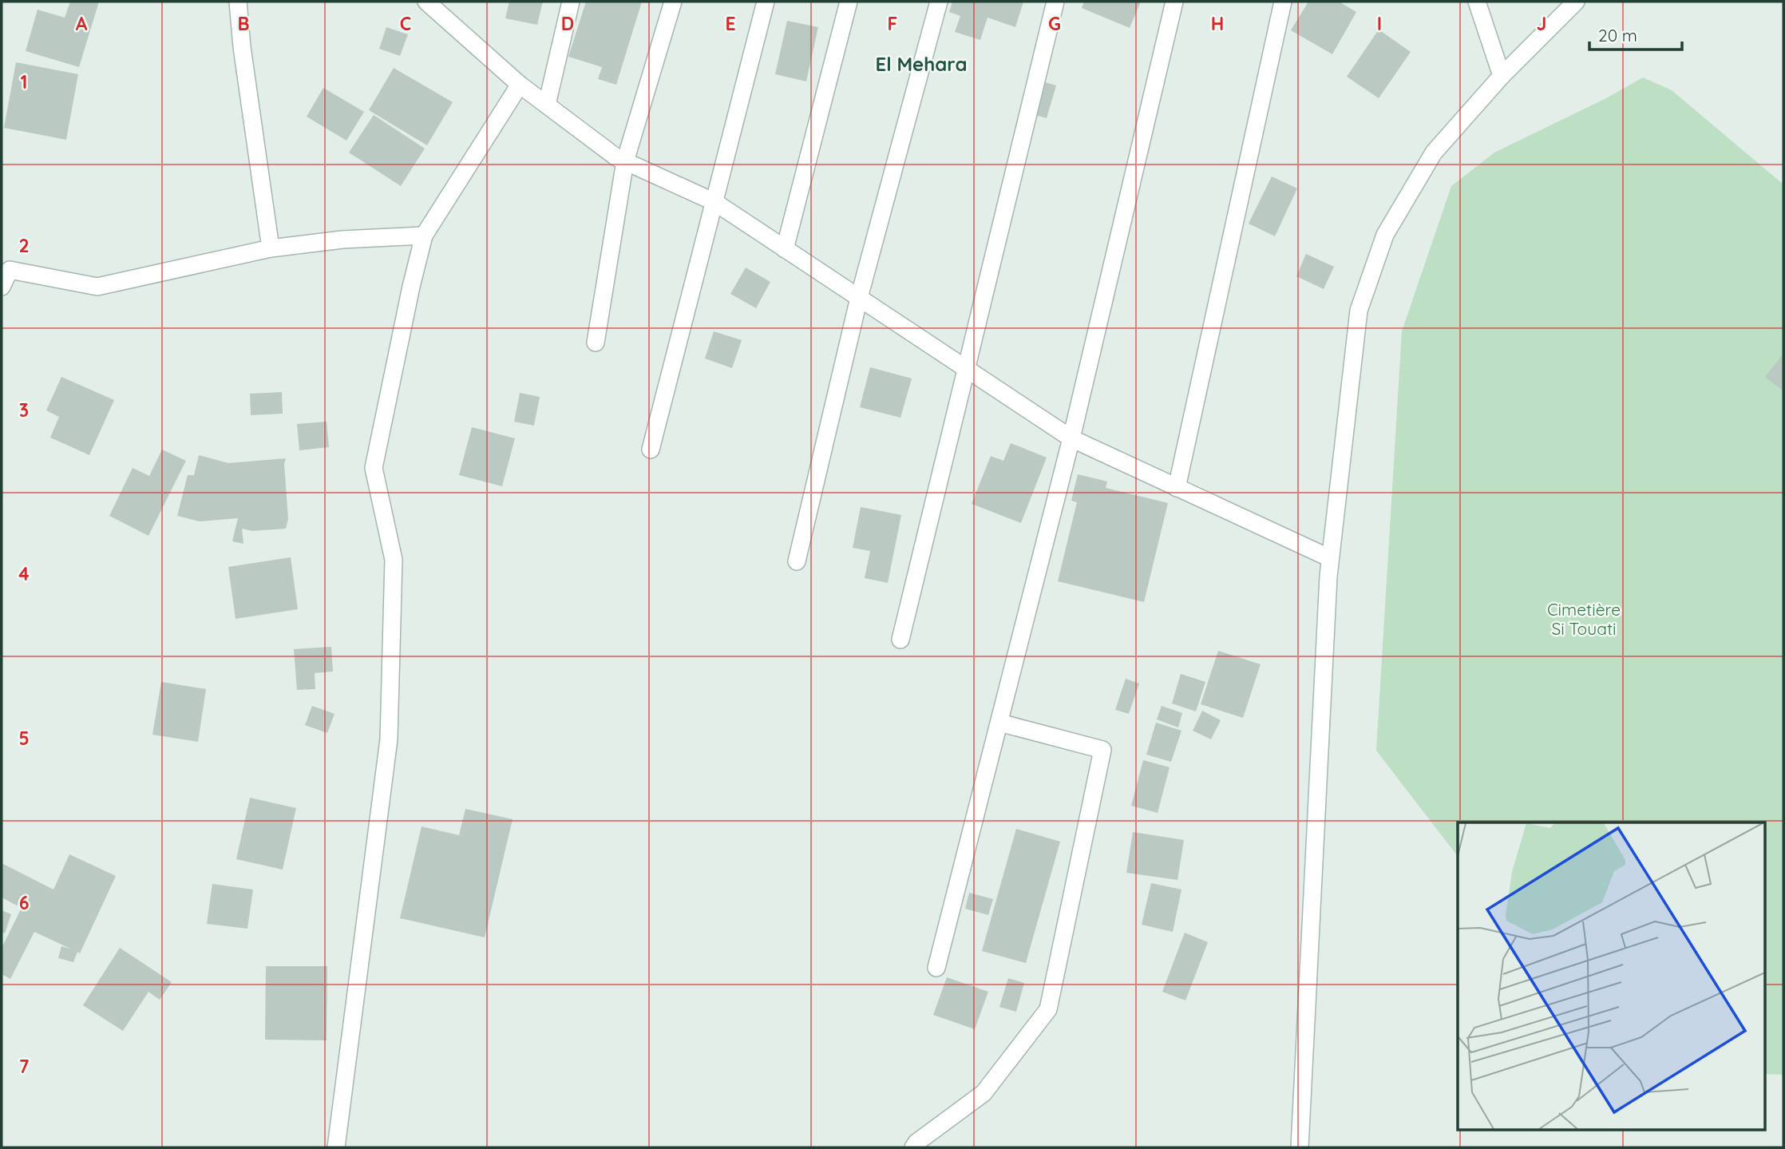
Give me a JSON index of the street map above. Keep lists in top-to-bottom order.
{
  "districts": ["El Mehara"],
  "parks": ["Cimetière Si Touati"],
  "scale_bar": "20 m",
  "grid": {
    "columns": [
      "A",
      "B",
      "C",
      "D",
      "E",
      "F",
      "G",
      "H",
      "I",
      "J"
    ],
    "rows": [
      "1",
      "2",
      "3",
      "4",
      "5",
      "6",
      "7"
    ]
  }
}
